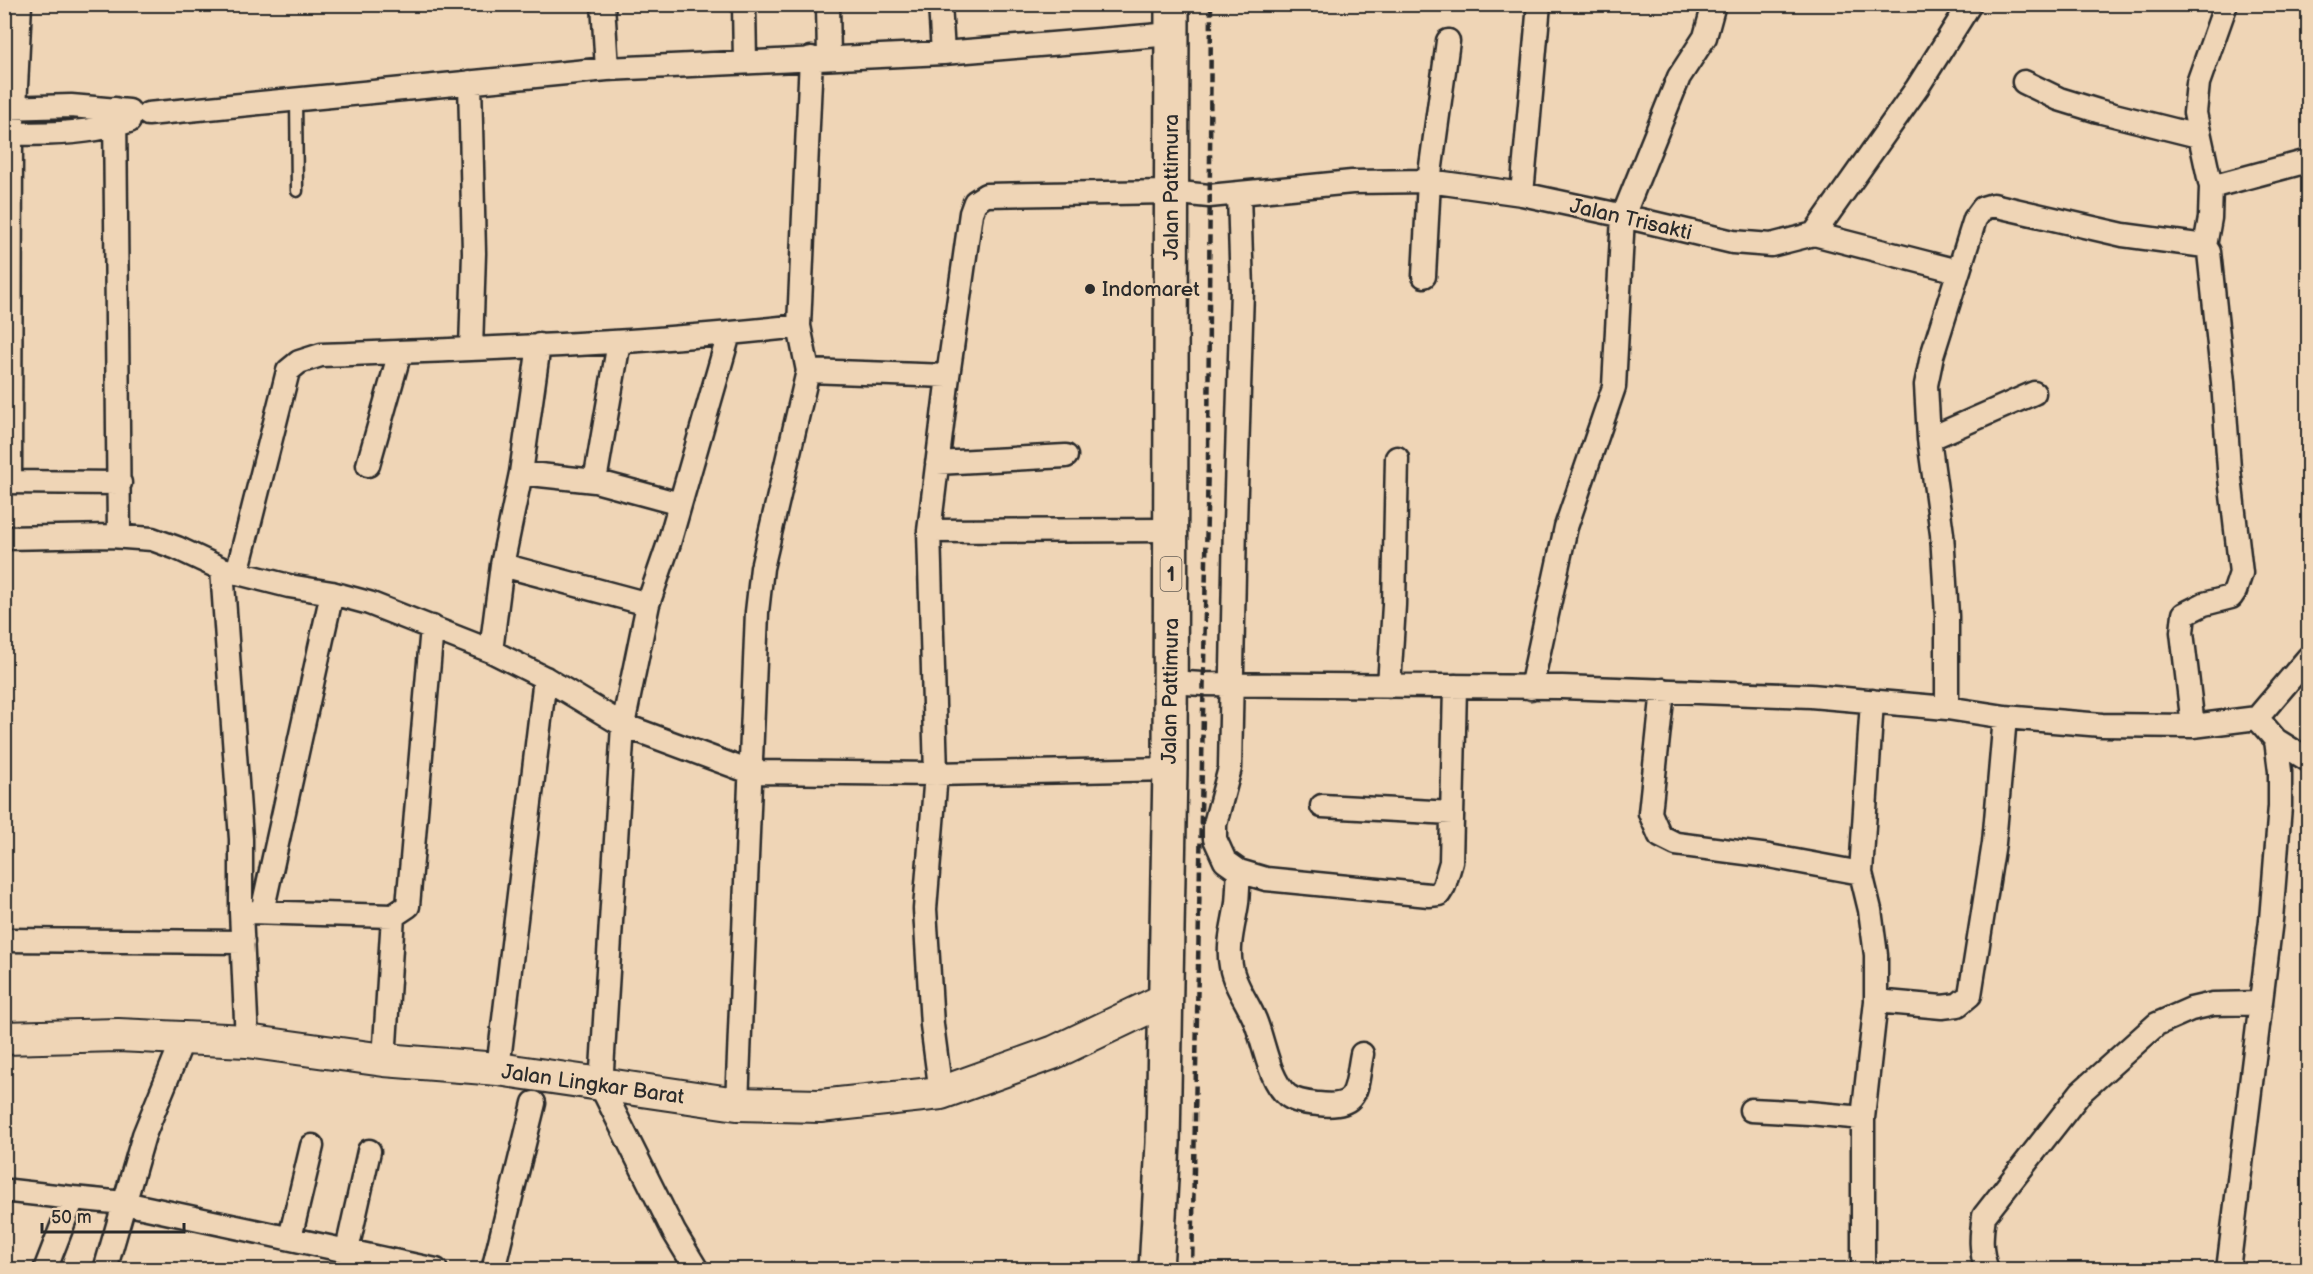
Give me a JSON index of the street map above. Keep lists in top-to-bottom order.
{
  "streets": {
    "highway": ["Jalan Pattimura", "1"],
    "street": ["Jalan Trisakti", "Jalan Lingkar Barat"]
  },
  "crossings": [
    ["Jalan Pattimura", "Jalan Trisakti"],
    ["Jalan Pattimura", "Jalan Lingkar Barat"],
    ["Jalan Trisakti", "Jalan Lingkar Barat"]
  ],
  "places": ["Indomaret"],
  "scale_bar": "50 m"
}
